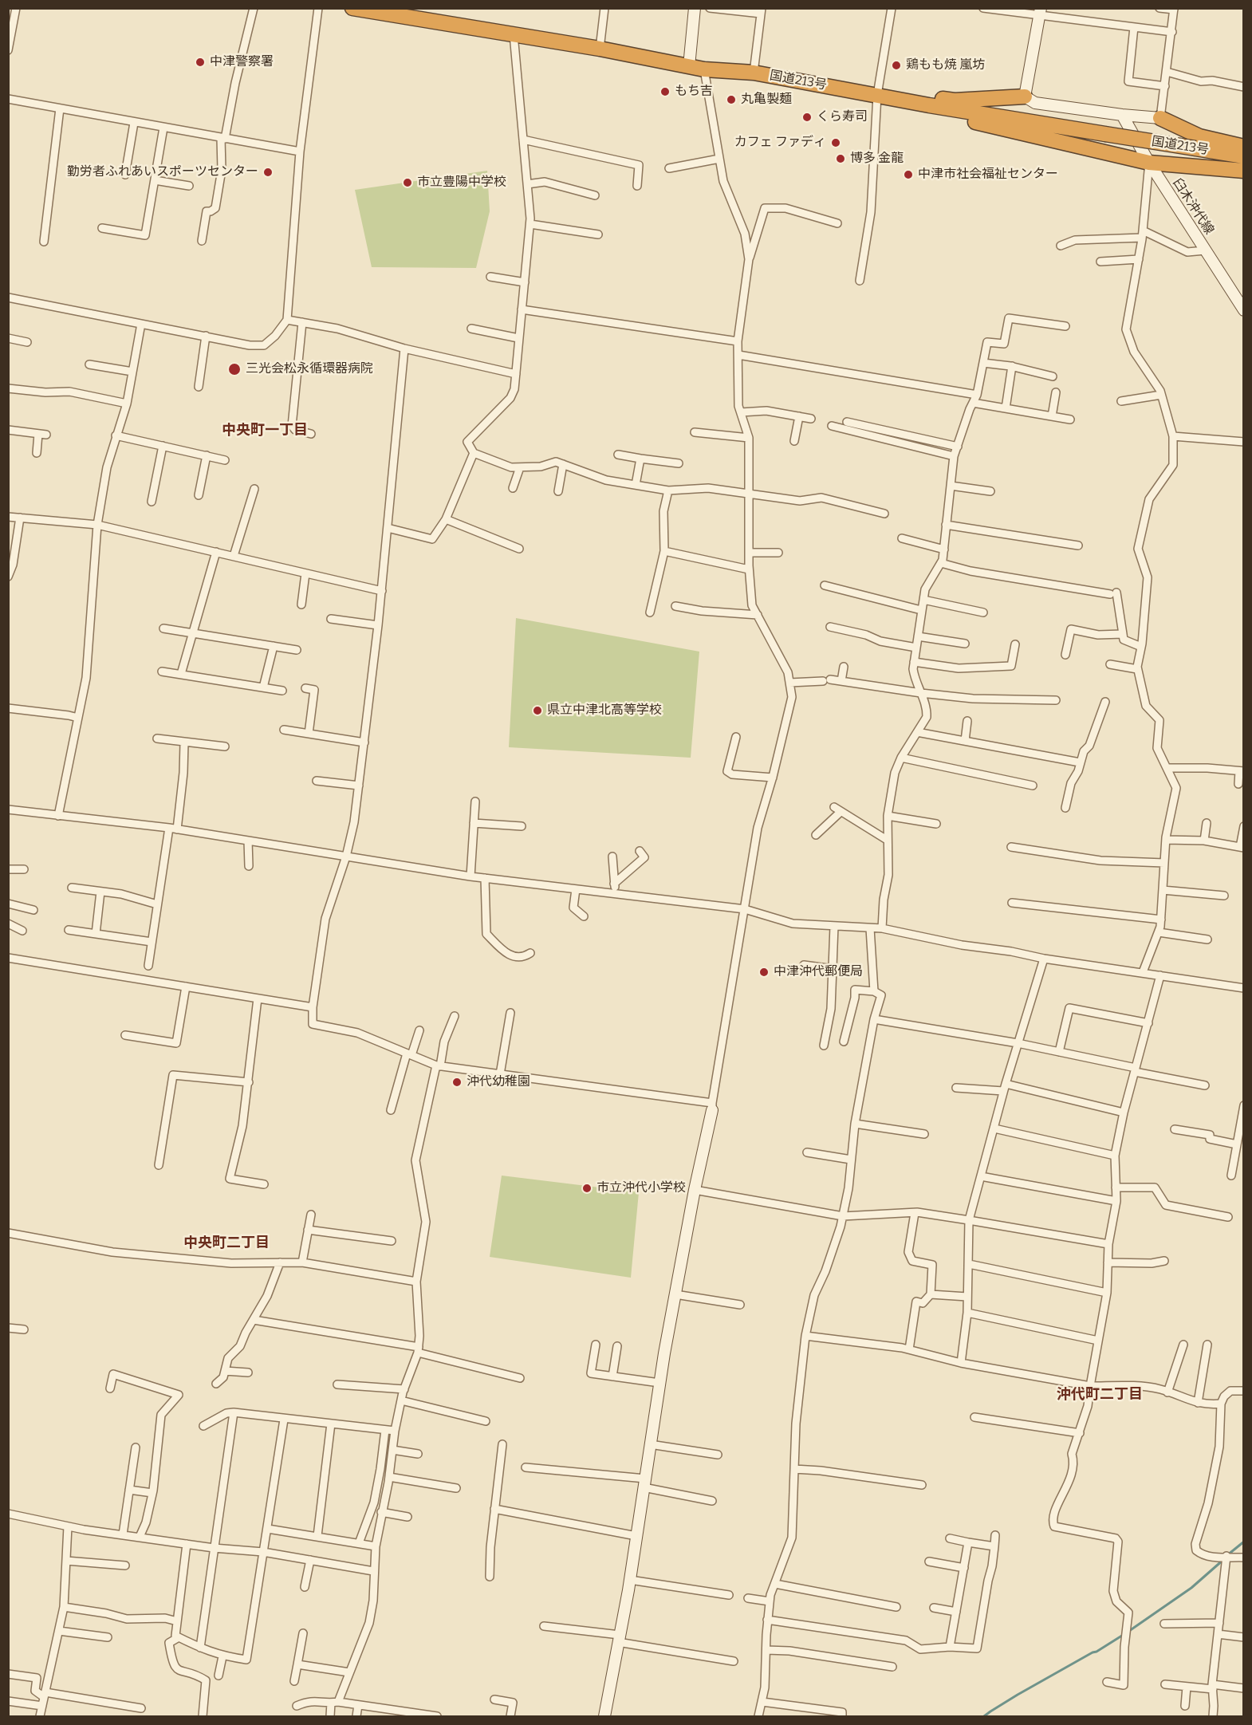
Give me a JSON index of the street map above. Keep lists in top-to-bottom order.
{
  "streets": {
    "highway": ["国道213号"],
    "street": ["臼木沖代線"]
  },
  "districts": ["中央町一丁目", "中央町二丁目", "沖代町二丁目"],
  "places": [
    "中津警察署",
    "鶏もも焼 嵐坊",
    "もち吉",
    "丸亀製麺",
    "くら寿司",
    "カフェ ファディ",
    "博多 金龍",
    "勤労者ふれあいスポーツセンター",
    "中津市社会福祉センター",
    "市立豊陽中学校",
    "三光会松永循環器病院",
    "県立中津北高等学校",
    "中津沖代郵便局",
    "沖代幼稚園",
    "市立沖代小学校"
  ]
}
